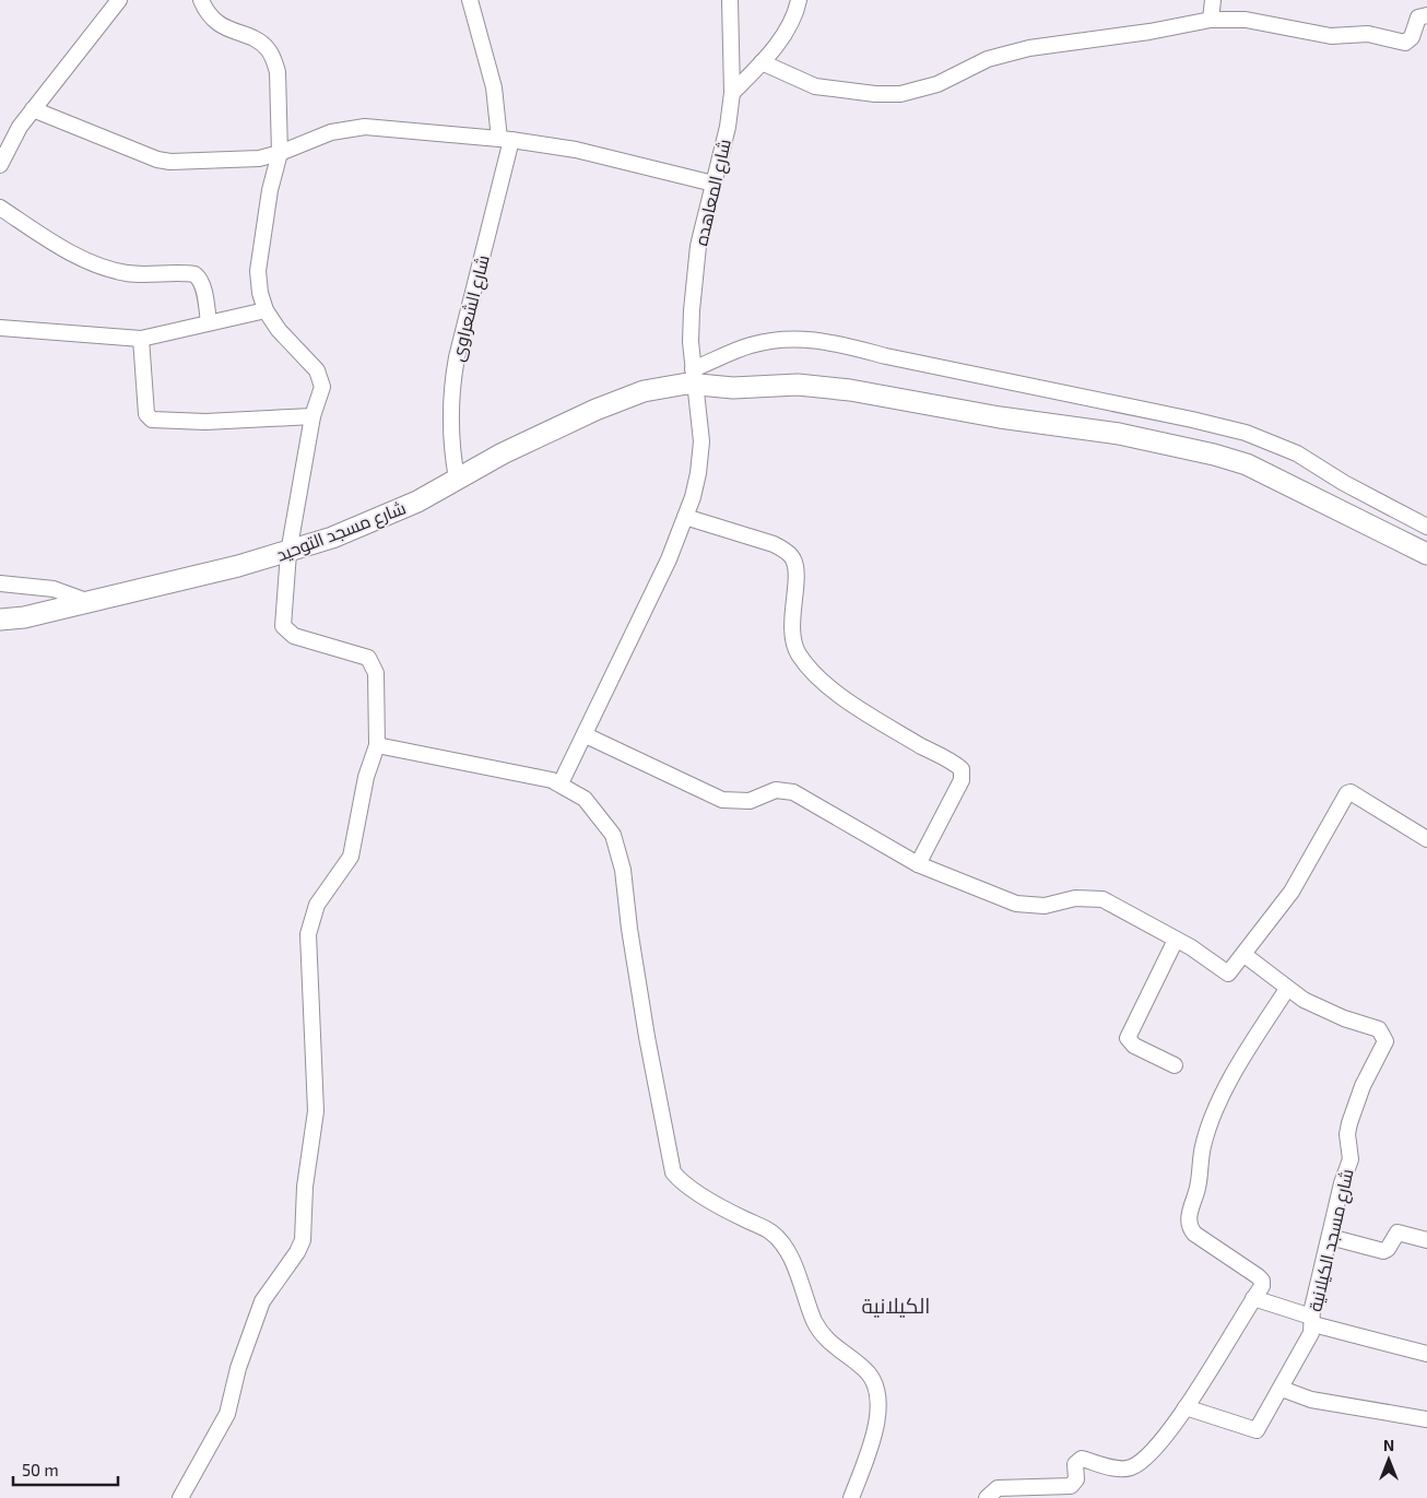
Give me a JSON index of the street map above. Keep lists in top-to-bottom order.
{
  "streets": {
    "main road": ["شارع مسجد التوحيد"],
    "street": ["شارع المعاهده", "شارع الشعراوى", "شارع مسجد الكيلانية"]
  },
  "crossings": [
    ["شارع المعاهده", "شارع مسجد التوحيد"],
    ["شارع الشعراوى", "شارع مسجد التوحيد"]
  ],
  "districts": ["الكيلانية"],
  "scale_bar": "50 m",
  "north": "top"
}
